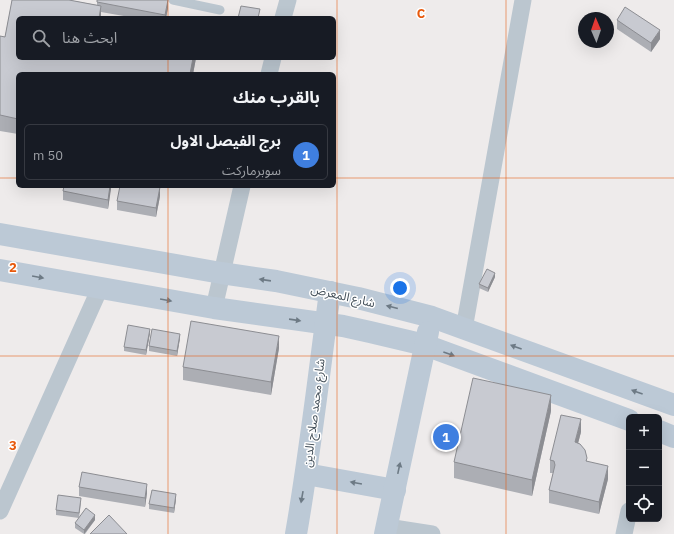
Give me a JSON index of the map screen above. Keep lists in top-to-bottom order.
{
  "streets": {
    "main road": ["شارع المعرض", "شارع محمد صلاح الدين"]
  },
  "crossings": [
    ["شارع المعرض", "شارع محمد صلاح الدين"]
  ],
  "north": "top",
  "page": {
    "search": "ابحث هنا",
    "heading": "بالقرب منك",
    "list": [
      {
        "mark": "1",
        "name": "برج الفيصل الاول",
        "note": "سوبرماركت",
        "value": "50 m"
      }
    ],
    "map_buttons": ["+", "−"],
    "pins": "1"
  },
  "grid": {
    "columns": ["C"],
    "rows": ["2", "3"]
  }
}
